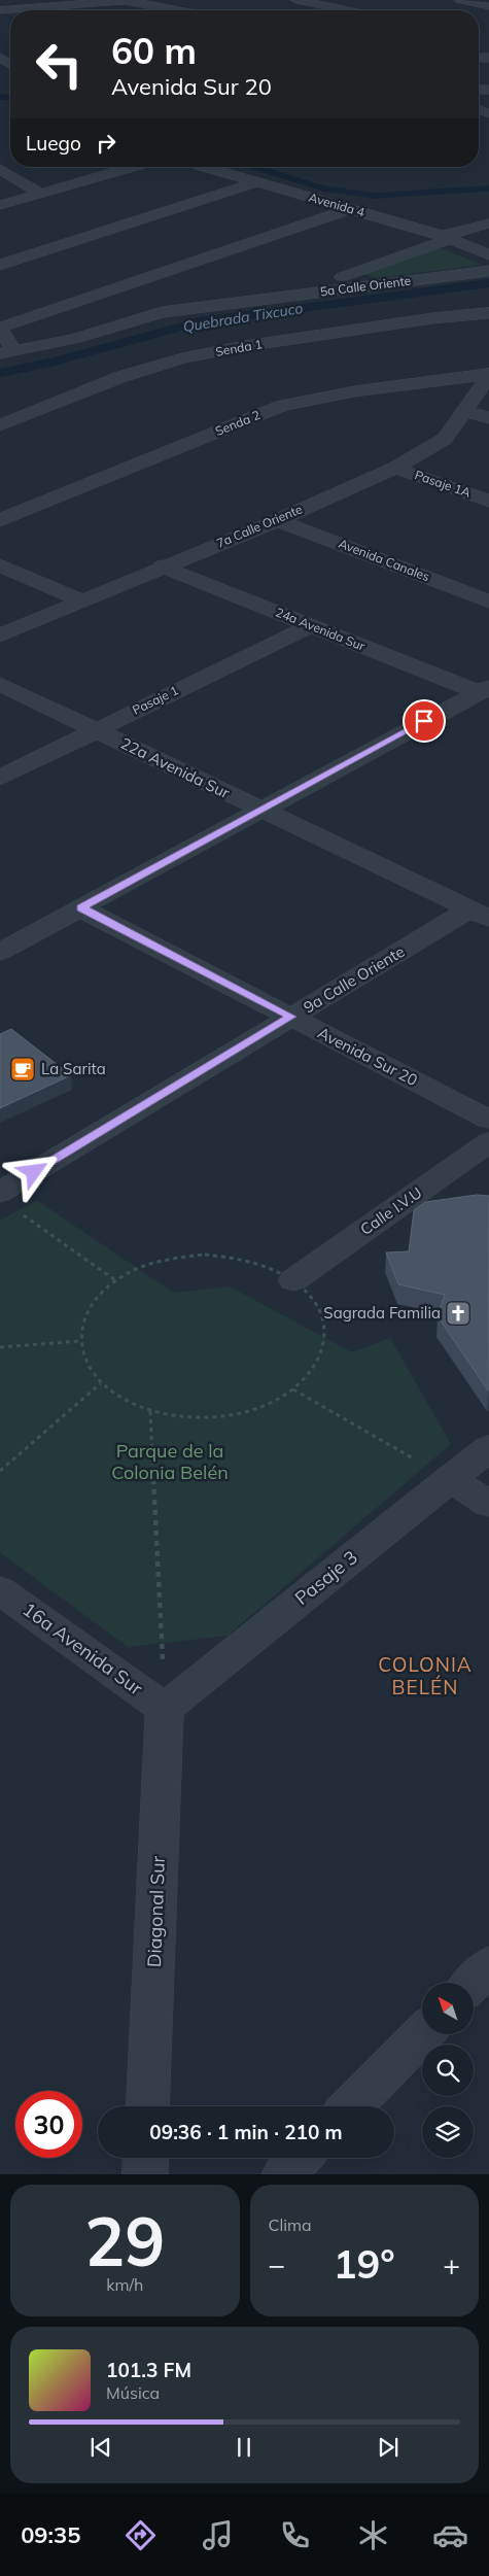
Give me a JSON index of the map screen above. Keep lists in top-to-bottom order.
{
  "streets": {
    "street": [
      "Avenida 4",
      "5a Calle Oriente",
      "Senda 1",
      "Senda 2",
      "Pasaje 1A",
      "7a Calle Oriente",
      "Avenida Canales",
      "24a Avenida Sur",
      "Pasaje 1",
      "22a Avenida Sur",
      "9a Calle Oriente",
      "Avenida Sur 20",
      "Calle I.V.U",
      "Pasaje 3",
      "16a Avenida Sur",
      "Diagonal Sur"
    ]
  },
  "crossings": [
    ["Senda 2", "7a Calle Oriente"],
    ["Pasaje 1A", "7a Calle Oriente"],
    ["7a Calle Oriente", "Avenida Canales"],
    ["7a Calle Oriente", "24a Avenida Sur"],
    ["24a Avenida Sur", "Pasaje 1"],
    ["Pasaje 1", "22a Avenida Sur"],
    ["22a Avenida Sur", "9a Calle Oriente"],
    ["9a Calle Oriente", "Avenida Sur 20"],
    ["Pasaje 3", "16a Avenida Sur"],
    ["Pasaje 3", "Diagonal Sur"],
    ["16a Avenida Sur", "Diagonal Sur"]
  ],
  "districts": ["COLONIA BELÉN"],
  "water": ["Quebrada Tixcuco"],
  "parks": ["Parque de la Colonia Belén"],
  "places": {
    "cafe": ["La Sarita"],
    "church": ["Sagrada Familia"]
  },
  "north": "top left",
  "page": {
    "turn": ["60 m", "Avenida Sur 20"],
    "then": "Luego",
    "limit": "30",
    "trip": "09:36 · 1 min · 210 m",
    "tile": [
      ["29", "km/h"],
      "Clima"
    ],
    "heat": ["−", "19°", "+"],
    "song": ["101.3 FM", "Música"],
    "tabs": "09:35"
  }
}
